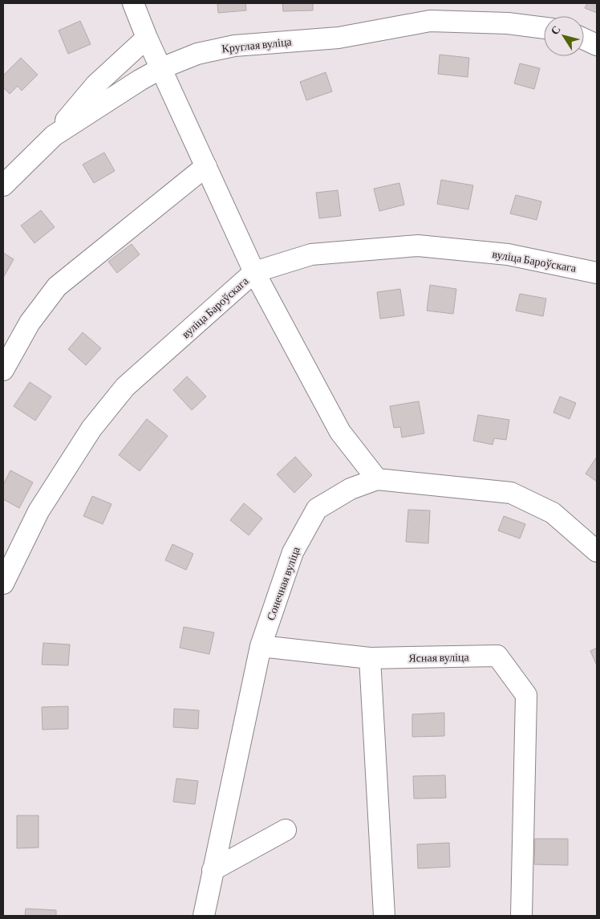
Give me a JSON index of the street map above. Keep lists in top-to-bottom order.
{
  "streets": {
    "street": [
      "Круглая вуліца",
      "вуліца Бароўскага",
      "Сонечная вуліца",
      "Ясная вуліца"
    ]
  },
  "north": "top left"
}
